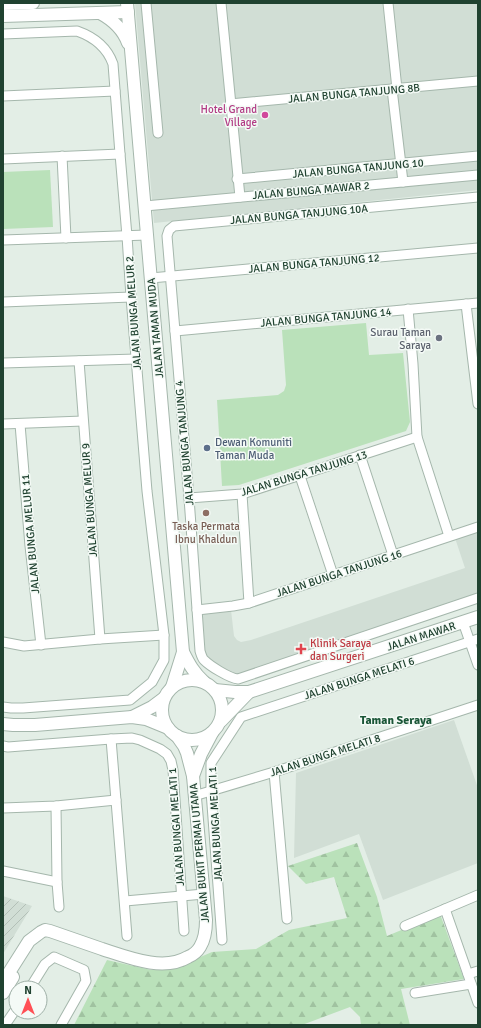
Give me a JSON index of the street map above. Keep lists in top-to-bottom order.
{
  "streets": {
    "street": [
      "JALAN BUNGA TANJUNG 8B",
      "JALAN BUNGA TANJUNG 10",
      "JALAN BUNGA MAWAR 2",
      "JALAN BUNGA TANJUNG 10A",
      "JALAN BUNGA TANJUNG 12",
      "JALAN BUNGA MELUR 2",
      "JALAN BUNGA TANJUNG 14",
      "JALAN TAMAN MUDA",
      "JALAN BUNGA TANJUNG 4",
      "JALAN BUNGA TANJUNG 13",
      "JALAN BUNGA MELUR 9",
      "JALAN BUNGA MELUR 11",
      "JALAN BUNGA TANJUNG 16",
      "JALAN MAWAR",
      "JALAN BUNGA MELATI 6",
      "JALAN BUNGA MELATI 8",
      "JALAN BUNGA MELATI 1",
      "JALAN BUNGAI MELATI 1",
      "JALAN BUKIT PERMAI UTAMA"
    ]
  },
  "crossings": [
    ["JALAN BUNGA MAWAR 2", "JALAN TAMAN MUDA"],
    ["JALAN BUNGA TANJUNG 10A", "JALAN BUNGA TANJUNG 12"],
    ["JALAN BUNGA TANJUNG 10A", "JALAN BUNGA TANJUNG 4"],
    ["JALAN BUNGA TANJUNG 12", "JALAN TAMAN MUDA"],
    ["JALAN BUNGA TANJUNG 12", "JALAN BUNGA TANJUNG 4"],
    ["JALAN BUNGA TANJUNG 14", "JALAN BUNGA TANJUNG 4"],
    ["JALAN TAMAN MUDA", "JALAN MAWAR"],
    ["JALAN TAMAN MUDA", "JALAN BUKIT PERMAI UTAMA"],
    ["JALAN BUNGA TANJUNG 4", "JALAN BUNGA TANJUNG 13"],
    ["JALAN BUNGA TANJUNG 4", "JALAN BUNGA TANJUNG 16"],
    ["JALAN MAWAR", "JALAN BUKIT PERMAI UTAMA"],
    ["JALAN BUNGA MELATI 6", "JALAN BUNGA MELATI 1"],
    ["JALAN BUNGA MELATI 8", "JALAN BUNGA MELATI 1"],
    ["JALAN BUNGA MELATI 8", "JALAN BUKIT PERMAI UTAMA"]
  ],
  "districts": ["Taman Seraya"],
  "places": {
    "other": [
      "Hotel Grand Village",
      "Surau Taman Saraya",
      "Dewan Komuniti Taman Muda",
      "Taska Permata Ibnu Khaldun"
    ],
    "health": ["Klinik Saraya dan Surgeri"]
  },
  "north": "top"
}
